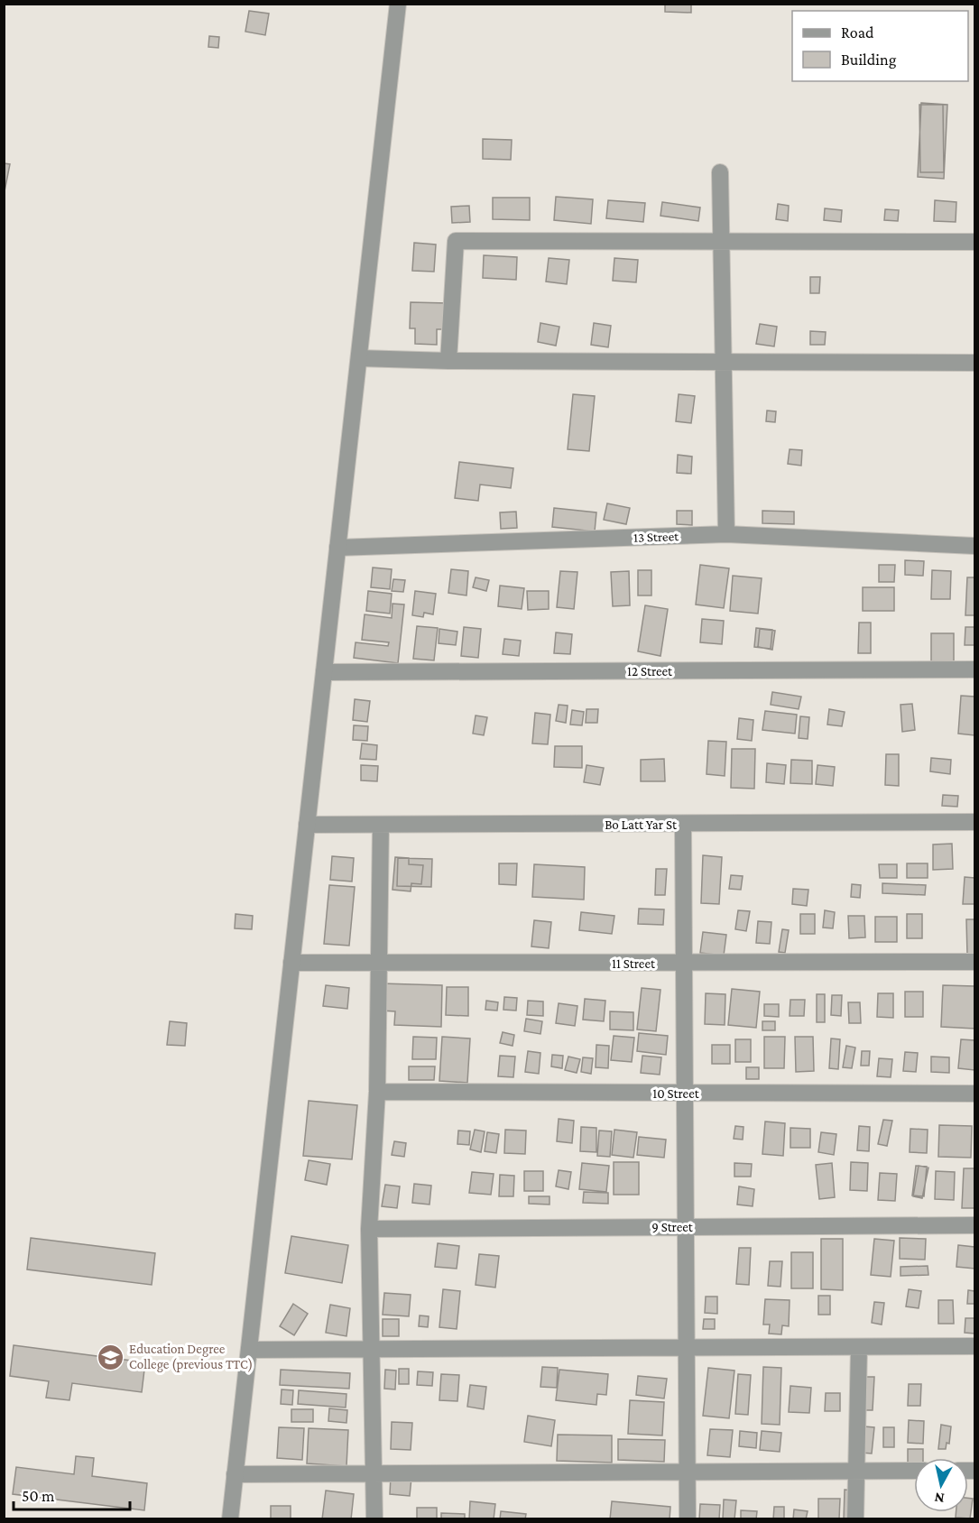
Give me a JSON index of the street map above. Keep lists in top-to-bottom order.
{
  "streets": {
    "street": [
      "13 Street",
      "12 Street",
      "Bo Latt Yar St",
      "11 Street",
      "10 Street",
      "9 Street"
    ]
  },
  "places": {
    "school or university": ["Education Degree College (previous TTC)"]
  },
  "legend": ["Road", "Building"],
  "scale_bar": "50 m",
  "north": "bottom"
}
